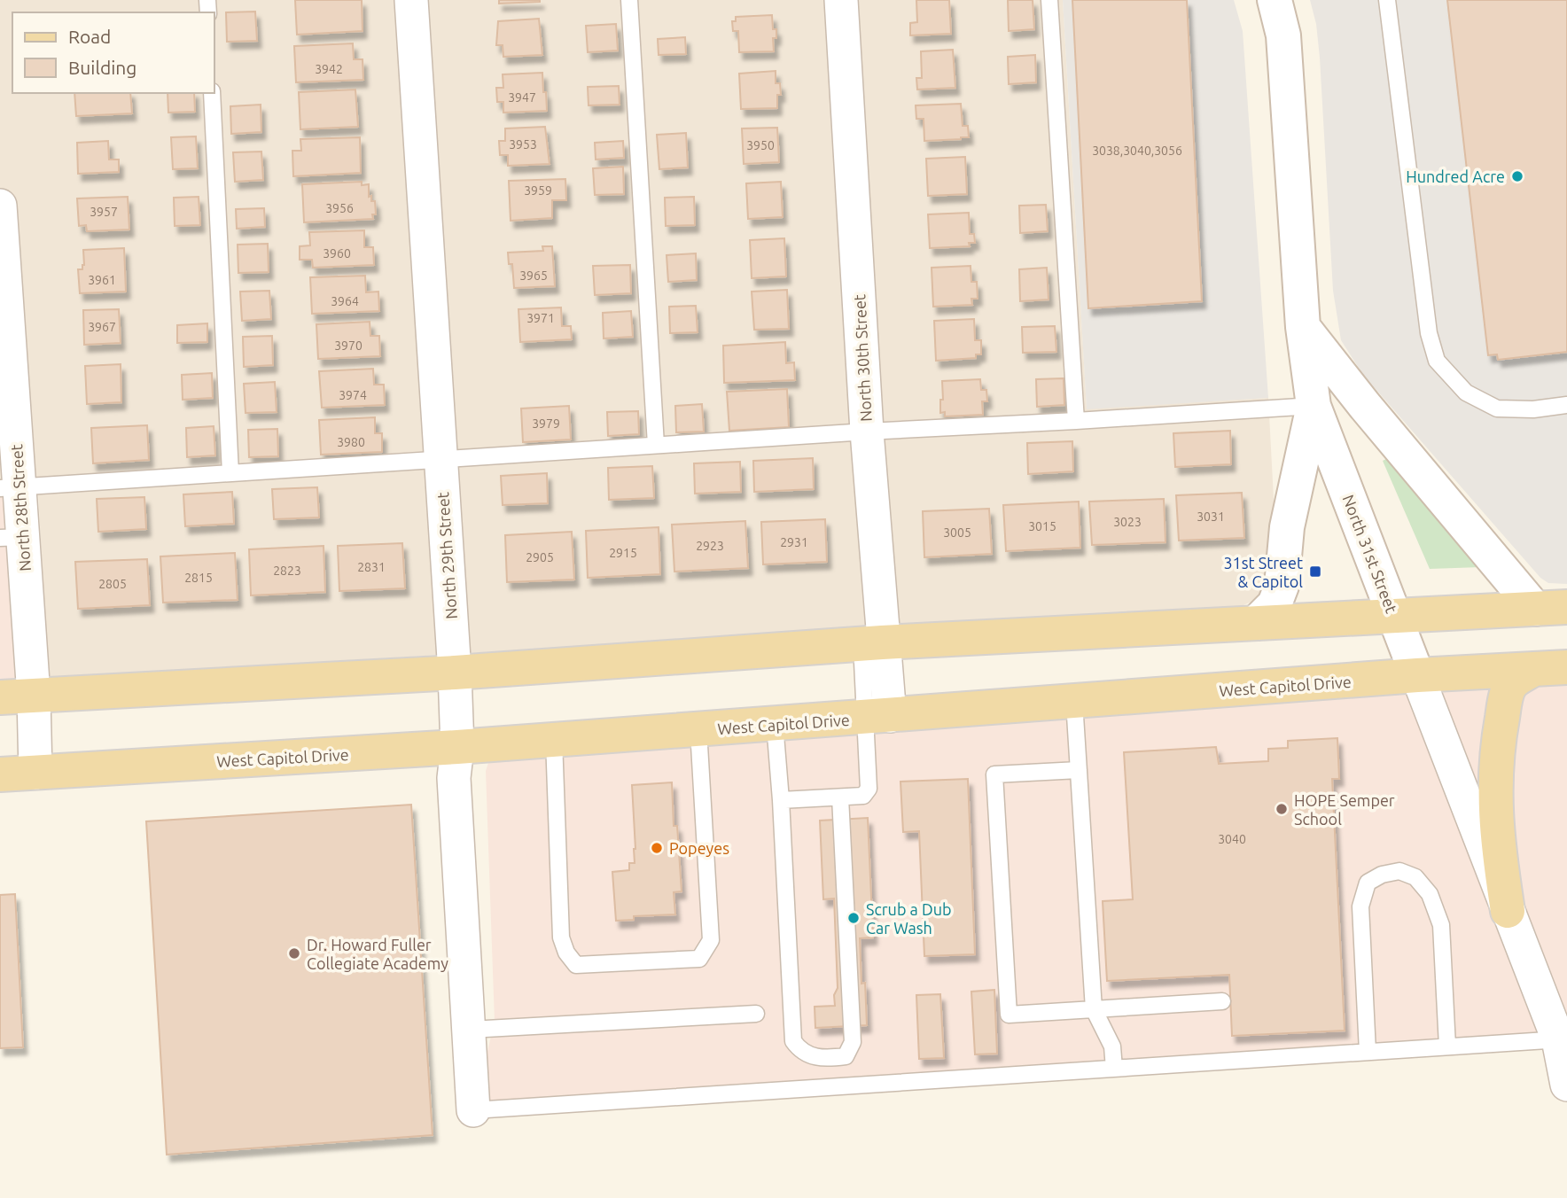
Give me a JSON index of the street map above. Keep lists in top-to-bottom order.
{
  "streets": {
    "main road": ["North 31st Street", "West Capitol Drive"],
    "street": ["North 30th Street", "North 28th Street", "North 29th Street"]
  },
  "crossings": [
    ["North 30th Street", "West Capitol Drive"],
    ["North 28th Street", "West Capitol Drive"],
    ["North 31st Street", "West Capitol Drive"],
    ["North 29th Street", "West Capitol Drive"]
  ],
  "places": {
    "other": [
      "Hundred Acre",
      "HOPE Semper School",
      "Popeyes",
      "Scrub a Dub Car Wash",
      "Dr. Howard Fuller Collegiate Academy"
    ],
    "transit": ["31st Street & Capitol"]
  },
  "house_numbers": [
    "3942",
    "3947",
    "3953",
    "3950",
    "3038,3040,3056",
    "3959",
    "3956",
    "3957",
    "3960",
    "3965",
    "3961",
    "3964",
    "3971",
    "3967",
    "3970",
    "3974",
    "3979",
    "3980",
    "3031",
    "3023",
    "3015",
    "3005",
    "2931",
    "2923",
    "2915",
    "2905",
    "2831",
    "2823",
    "2815",
    "2805",
    "3040"
  ],
  "legend": ["Road", "Building"]
}
